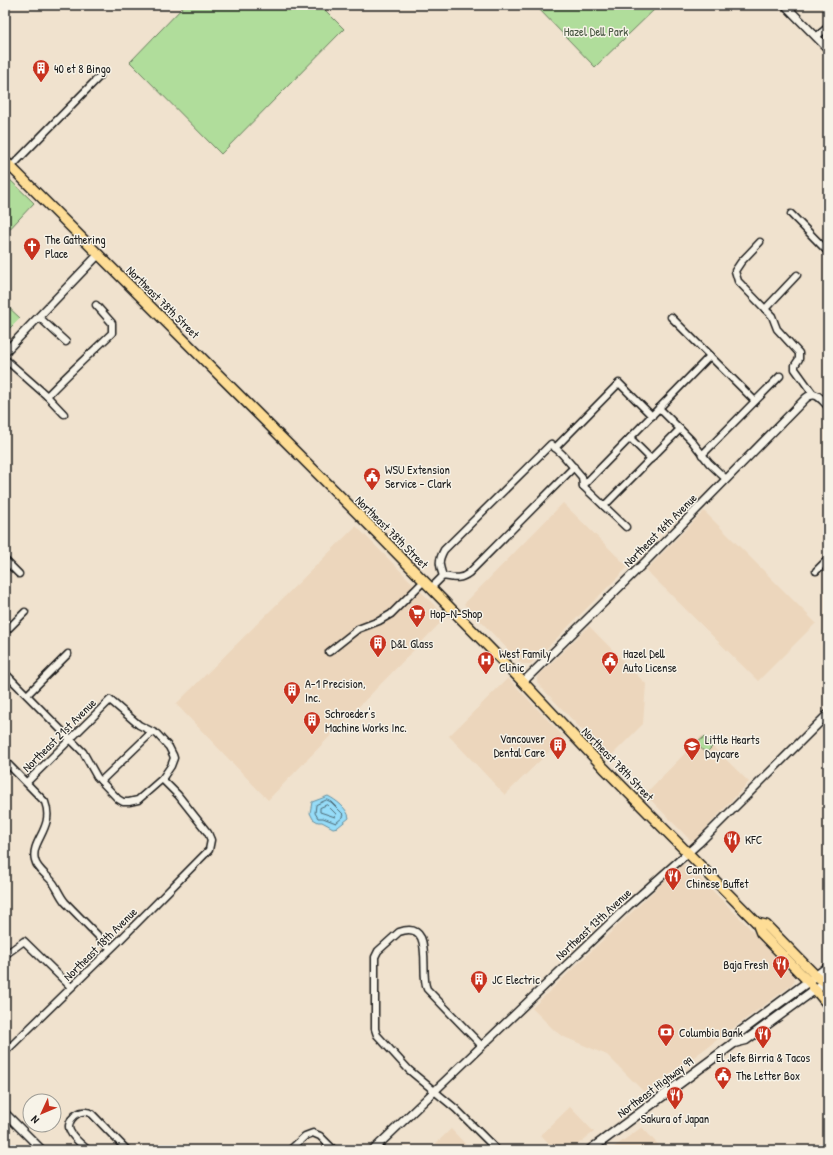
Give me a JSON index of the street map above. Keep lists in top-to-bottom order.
{
  "streets": {
    "main road": ["Northeast 78th Street", "Northeast Highway 99"],
    "street": [
      "Northeast 16th Avenue",
      "Northeast 21st Avenue",
      "Northeast 13th Avenue",
      "Northeast 18th Avenue"
    ]
  },
  "crossings": [
    ["Northeast 78th Street", "Northeast 16th Avenue"],
    ["Northeast 78th Street", "Northeast 13th Avenue"],
    ["Northeast 78th Street", "Northeast Highway 99"]
  ],
  "parks": ["Hazel Dell Park"],
  "places": {
    "building": [
      "40 et 8 Bingo",
      "D&L Glass",
      "A-1 Precision, Inc.",
      "Schroeder's Machine Works Inc.",
      "Vancouver Dental Care",
      "JC Electric"
    ],
    "church": ["The Gathering Place"],
    "public building": ["WSU Extension Service - Clark", "Hazel Dell Auto License", "The Letter Box"],
    "supermarket": ["Hop-N-Shop"],
    "hospital": ["West Family Clinic"],
    "school or university": ["Little Hearts Daycare"],
    "restaurant": [
      "KFC",
      "Canton Chinese Buffet",
      "Baja Fresh",
      "El Jefe Birria & Tacos",
      "Sakura of Japan"
    ],
    "bank": ["Columbia Bank"]
  },
  "north": "bottom left"
}
